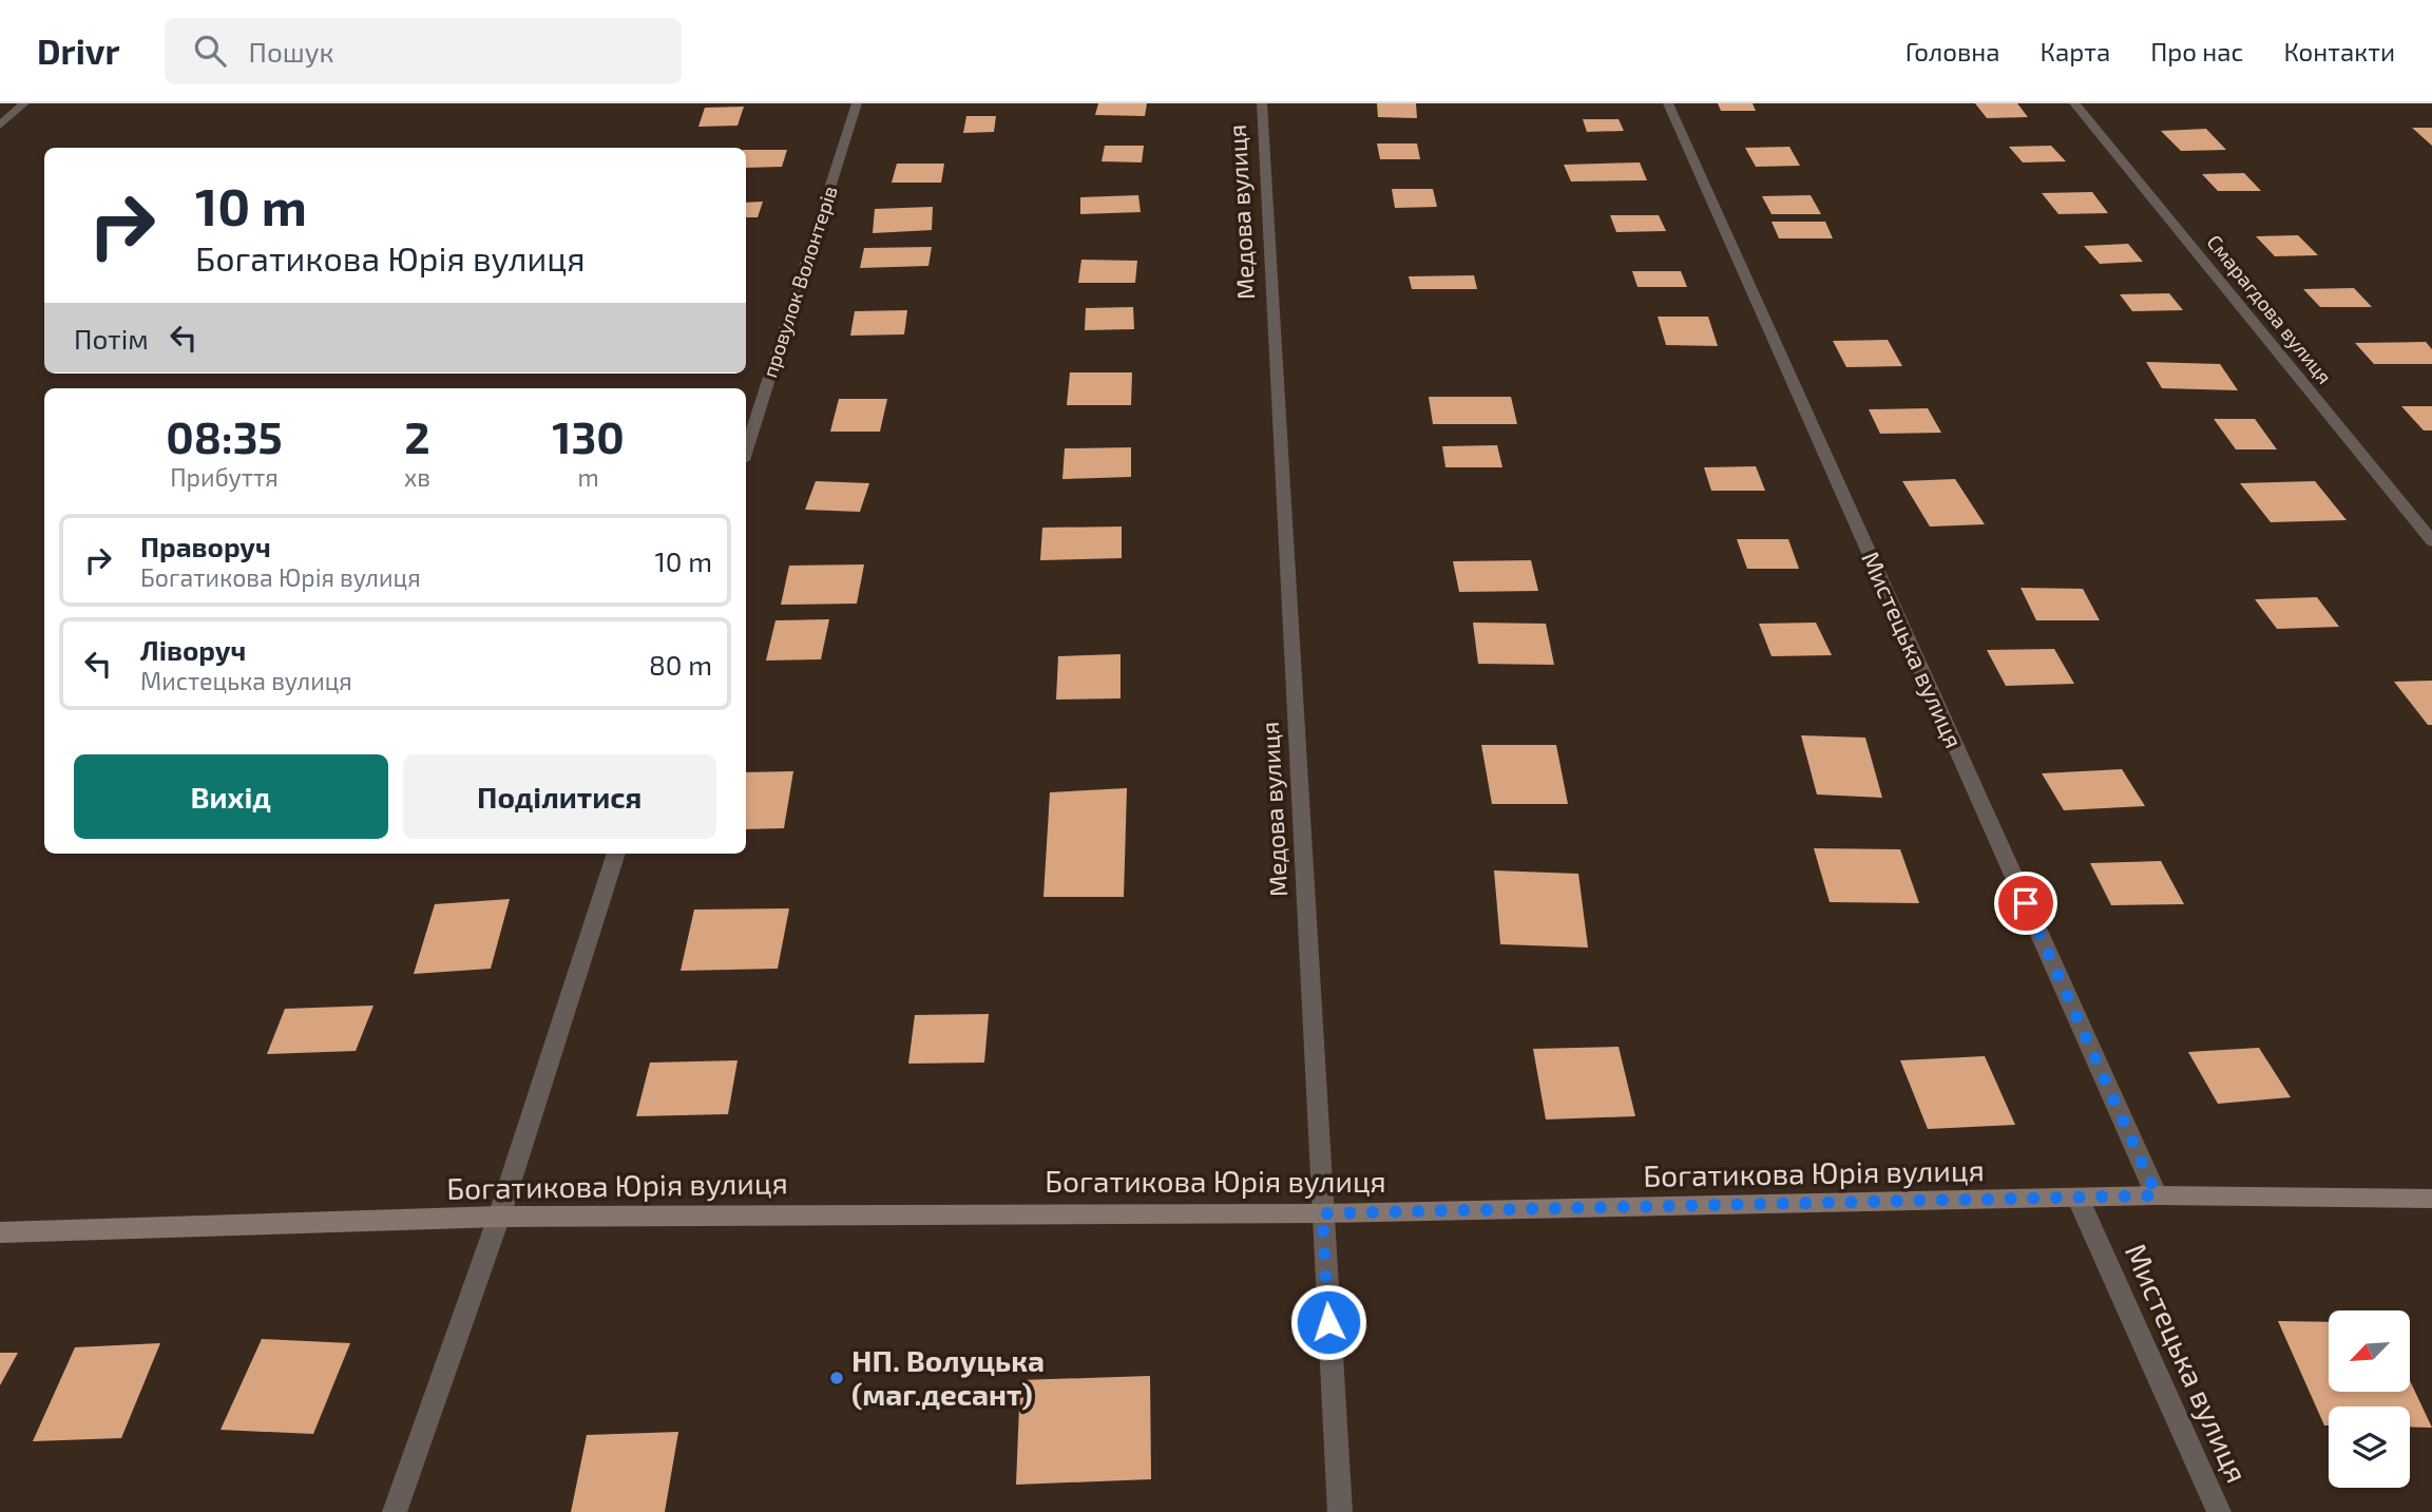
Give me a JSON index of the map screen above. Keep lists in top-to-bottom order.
{
  "streets": {
    "street": [
      "Медова вулиця",
      "провулок Волонтерів",
      "Смарагдова вулиця",
      "Мистецька вулиця",
      "Богатикова Юрія вулиця"
    ]
  },
  "crossings": [
    ["Медова вулиця", "Богатикова Юрія вулиця"],
    ["Мистецька вулиця", "Богатикова Юрія вулиця"]
  ],
  "places": ["НП. Волуцька (маг.десант)"],
  "north": "bottom left",
  "page": {
    "header": "Drivr",
    "search": "Пошук",
    "nav": [
      "Головна",
      "Карта",
      "Про нас",
      "Контакти"
    ],
    "turn": ["10 m", "Богатикова Юрія вулиця"],
    "then": "Потім",
    "eta": [
      "08:35",
      "Прибуття",
      "2",
      "хв",
      "130",
      "m"
    ],
    "list": [
      {
        "name": "Праворуч",
        "note": "Богатикова Юрія вулиця",
        "value": "10 m"
      },
      {
        "name": "Ліворуч",
        "note": "Мистецька вулиця",
        "value": "80 m"
      }
    ],
    "buttons": ["Вихід", "Поділитися"]
  }
}
